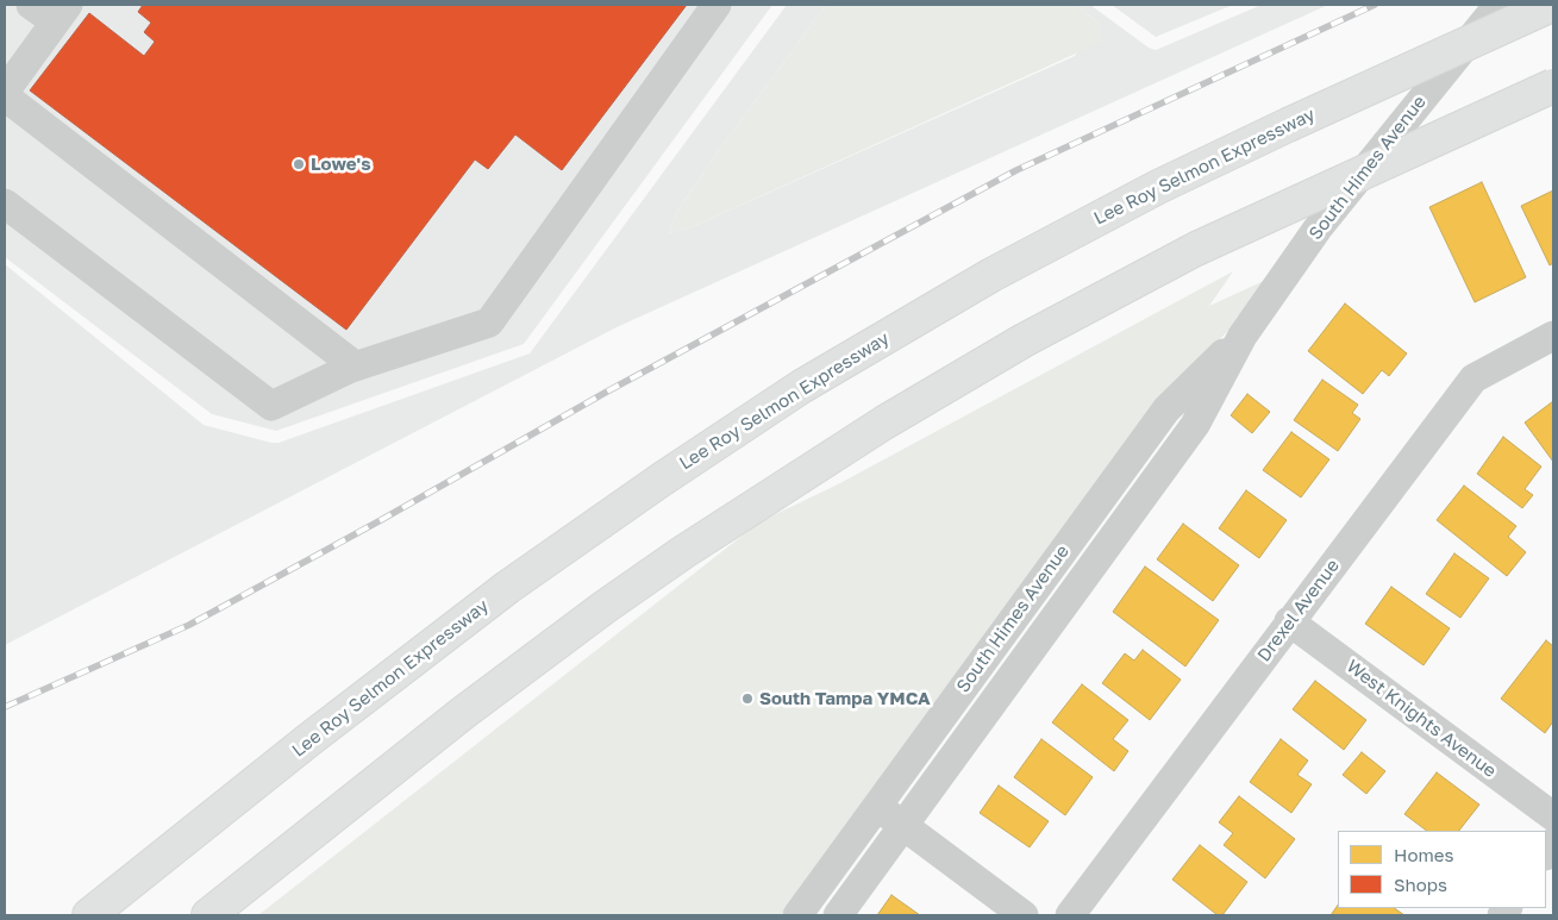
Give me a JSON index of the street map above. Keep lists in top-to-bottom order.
{
  "streets": {
    "highway": ["Lee Roy Selmon Expressway"],
    "street": ["South Himes Avenue", "Drexel Avenue", "West Knights Avenue"]
  },
  "crossings": [
    ["Drexel Avenue", "West Knights Avenue"]
  ],
  "places": ["Lowe's", "South Tampa YMCA"],
  "legend": ["Homes", "Shops"]
}
